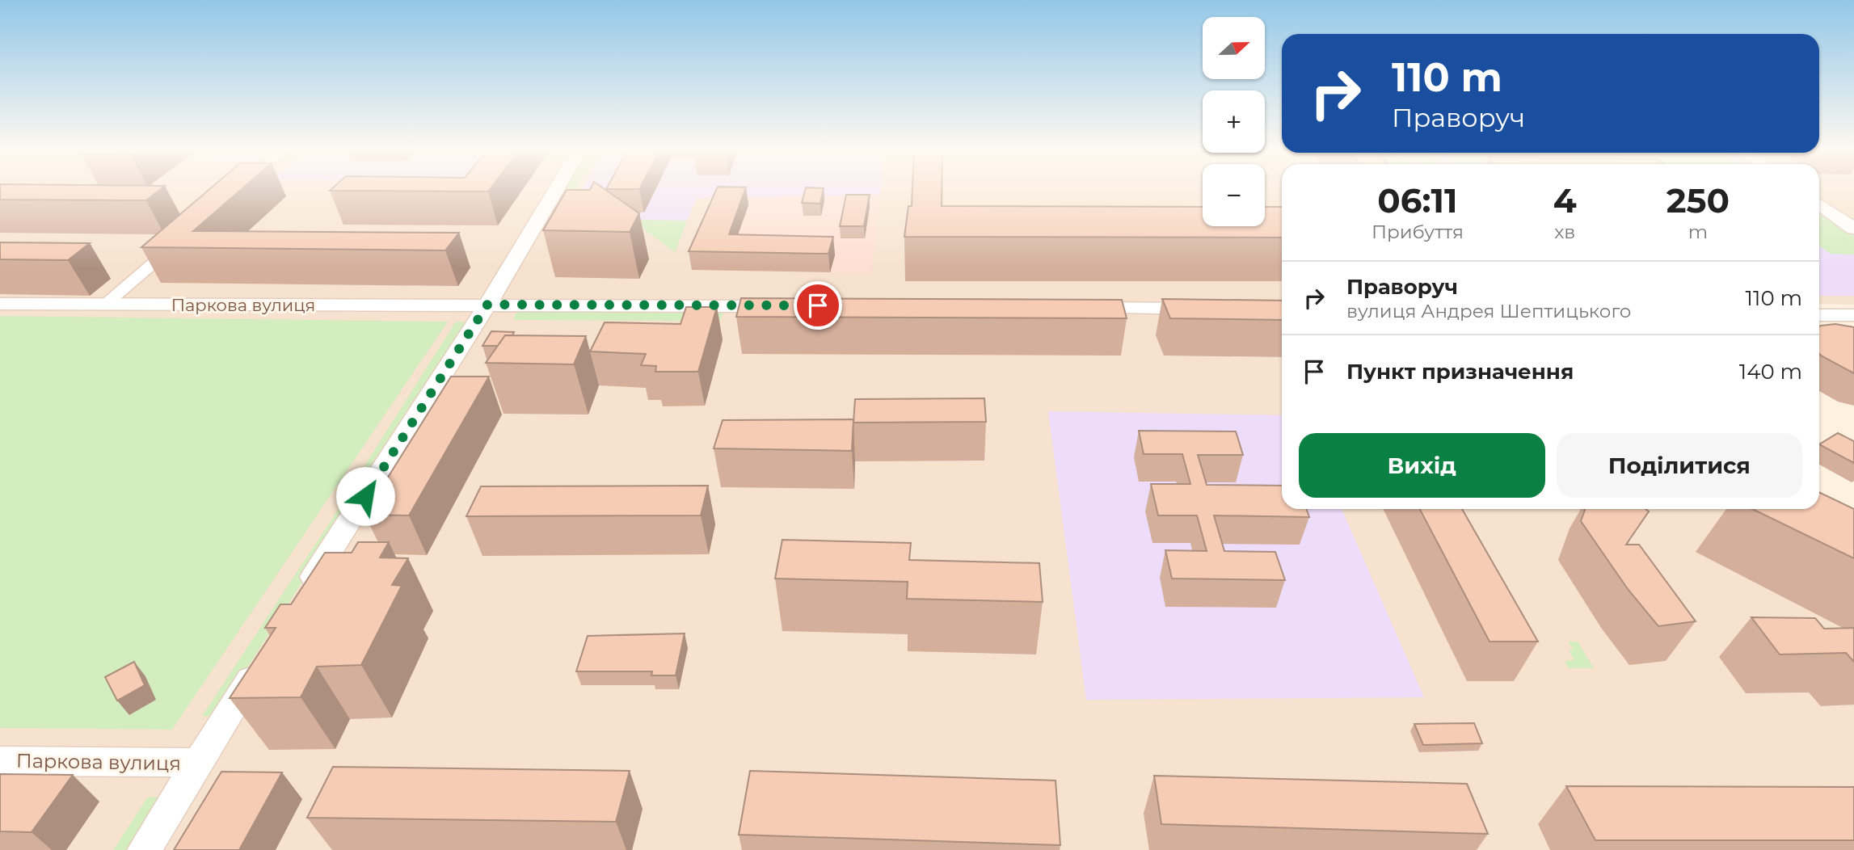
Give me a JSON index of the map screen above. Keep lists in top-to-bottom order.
{
  "streets": {
    "street": ["Паркова вулиця"]
  },
  "north": "right",
  "page": {
    "map_buttons": ["+", "−"],
    "turn": ["110 m", "Праворуч"],
    "eta": [
      "06:11",
      "Прибуття",
      "4",
      "хв",
      "250",
      "m"
    ],
    "list": [
      {
        "name": "Праворуч",
        "note": "вулиця Андрея Шептицького",
        "value": "110 m"
      },
      {
        "name": "Пункт призначення",
        "value": "140 m"
      }
    ],
    "buttons": ["Вихід", "Поділитися"]
  }
}
